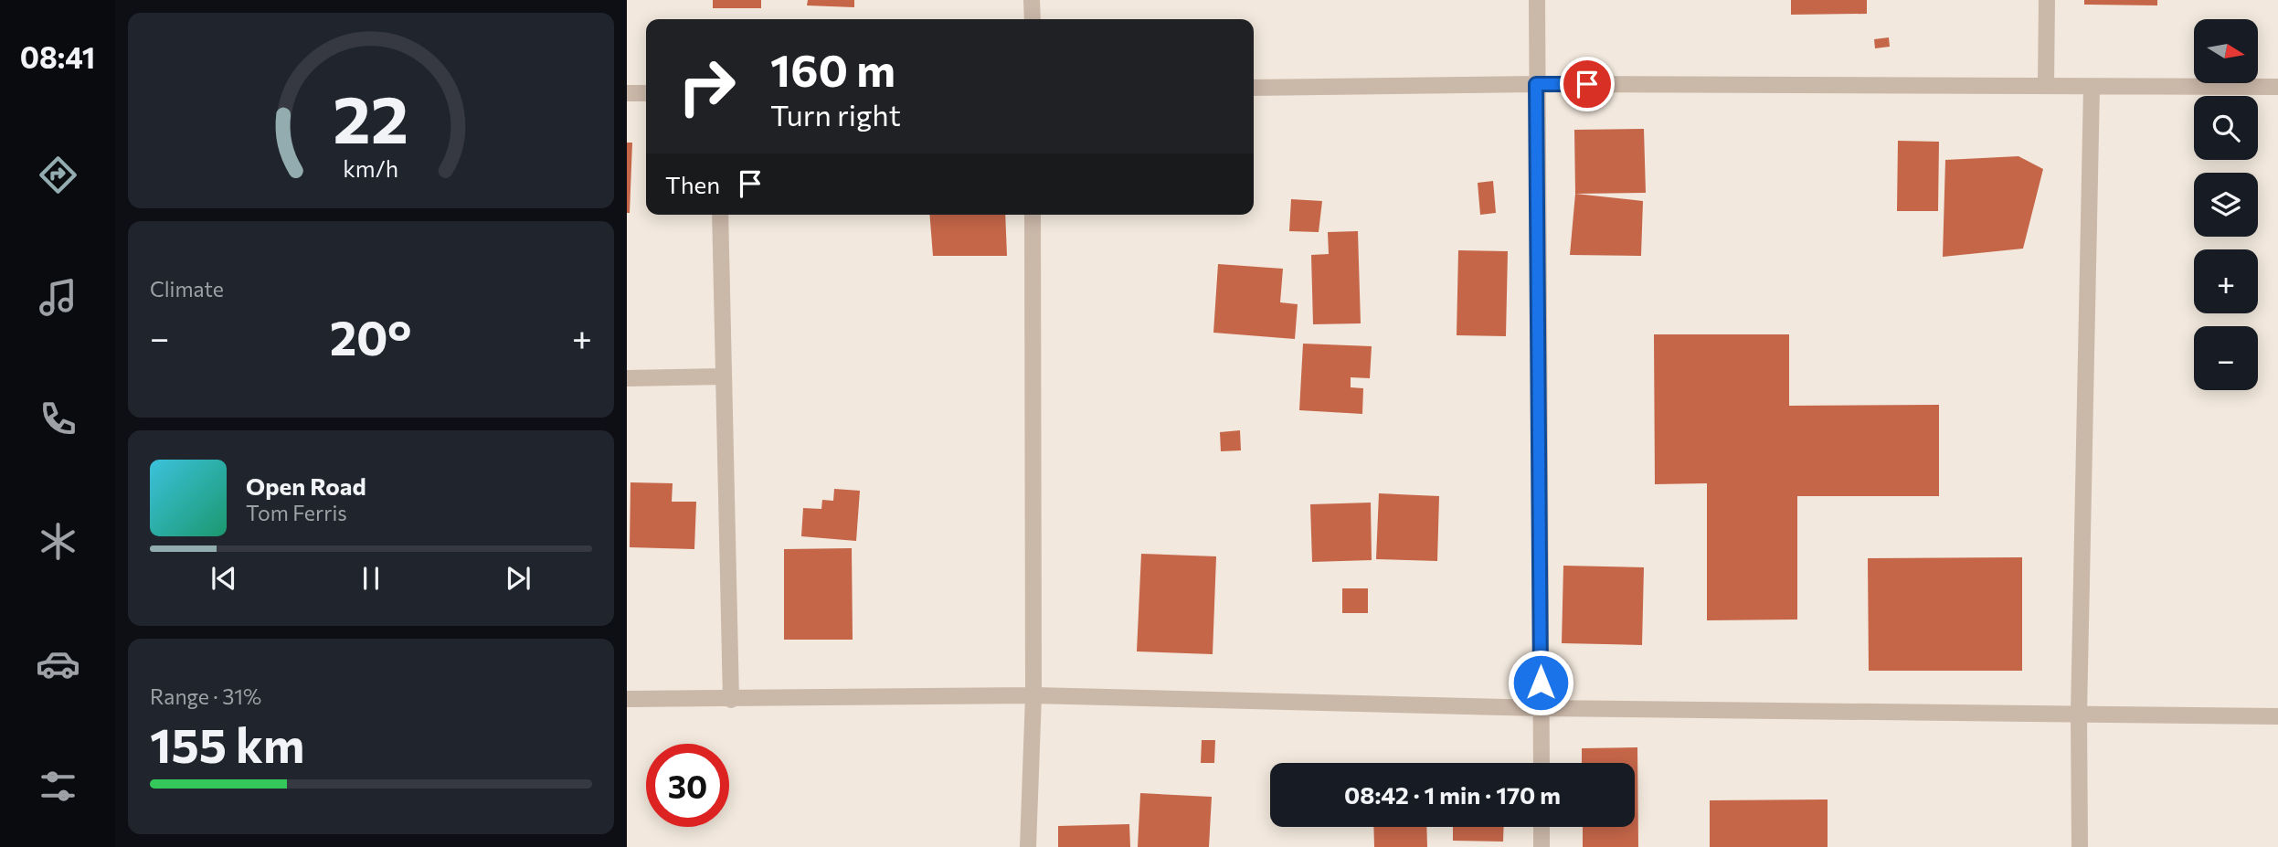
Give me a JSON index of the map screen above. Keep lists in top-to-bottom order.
{
  "north": "right",
  "page": {
    "tabs": "08:41",
    "map_buttons": ["+", "−"],
    "turn": ["160 m", "Turn right"],
    "then": "Then",
    "tile": [
      "Climate",
      ["Range · 31%", "155 km"]
    ],
    "heat": ["−", "20°", "+"],
    "song": ["Open Road", "Tom Ferris"],
    "limit": "30",
    "trip": "08:42 · 1 min · 170 m",
    "gauge": ["22", "km/h"]
  }
}
